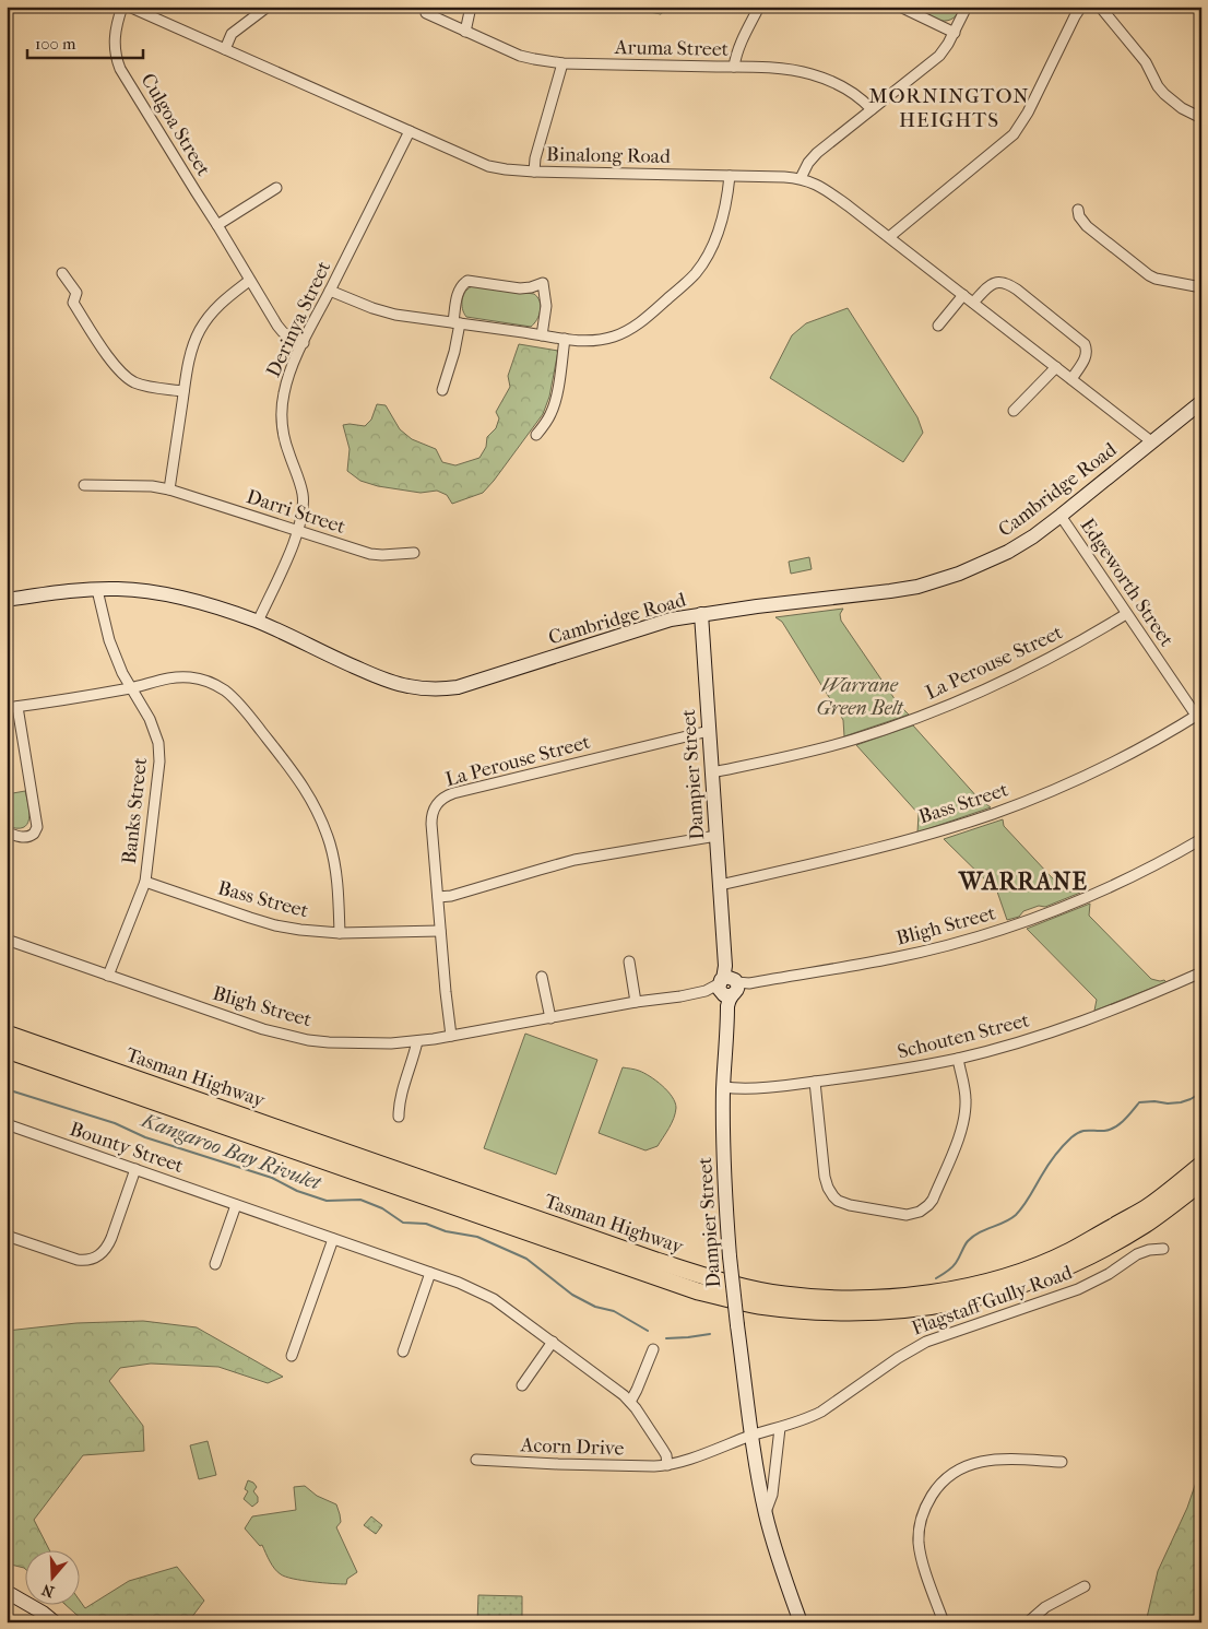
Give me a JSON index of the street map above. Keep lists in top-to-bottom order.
{
  "streets": {
    "highway": ["Tasman Highway"],
    "main road": ["Cambridge Road", "Dampier Street"],
    "street": [
      "Aruma Street",
      "Culgoa Street",
      "Binalong Road",
      "Derinya Street",
      "Darri Street",
      "Edgeworth Street",
      "La Perouse Street",
      "Bass Street",
      "Banks Street",
      "Bligh Street",
      "Schouten Street",
      "Bounty Street",
      "Flagstaff Gully Road",
      "Acorn Drive"
    ]
  },
  "crossings": [
    ["Culgoa Street", "Derinya Street"],
    ["Binalong Road", "Derinya Street"],
    ["Binalong Road", "Cambridge Road"],
    ["Derinya Street", "Cambridge Road"],
    ["Derinya Street", "Darri Street"],
    ["Cambridge Road", "Edgeworth Street"],
    ["Cambridge Road", "Dampier Street"],
    ["Cambridge Road", "Banks Street"],
    ["Edgeworth Street", "La Perouse Street"],
    ["Edgeworth Street", "Bass Street"],
    ["La Perouse Street", "Dampier Street"],
    ["La Perouse Street", "Bass Street"],
    ["La Perouse Street", "Bligh Street"],
    ["Dampier Street", "Bass Street"],
    ["Dampier Street", "Bligh Street"],
    ["Dampier Street", "Schouten Street"],
    ["Dampier Street", "Flagstaff Gully Road"],
    ["Bass Street", "Banks Street"],
    ["Banks Street", "Bligh Street"],
    ["Bounty Street", "Acorn Drive"]
  ],
  "districts": ["MORNINGTON HEIGHTS", "WARRANE"],
  "water": ["Kangaroo Bay Rivulet"],
  "parks": ["Warrane Green Belt"],
  "scale_bar": "100 m",
  "north": "bottom"
}
